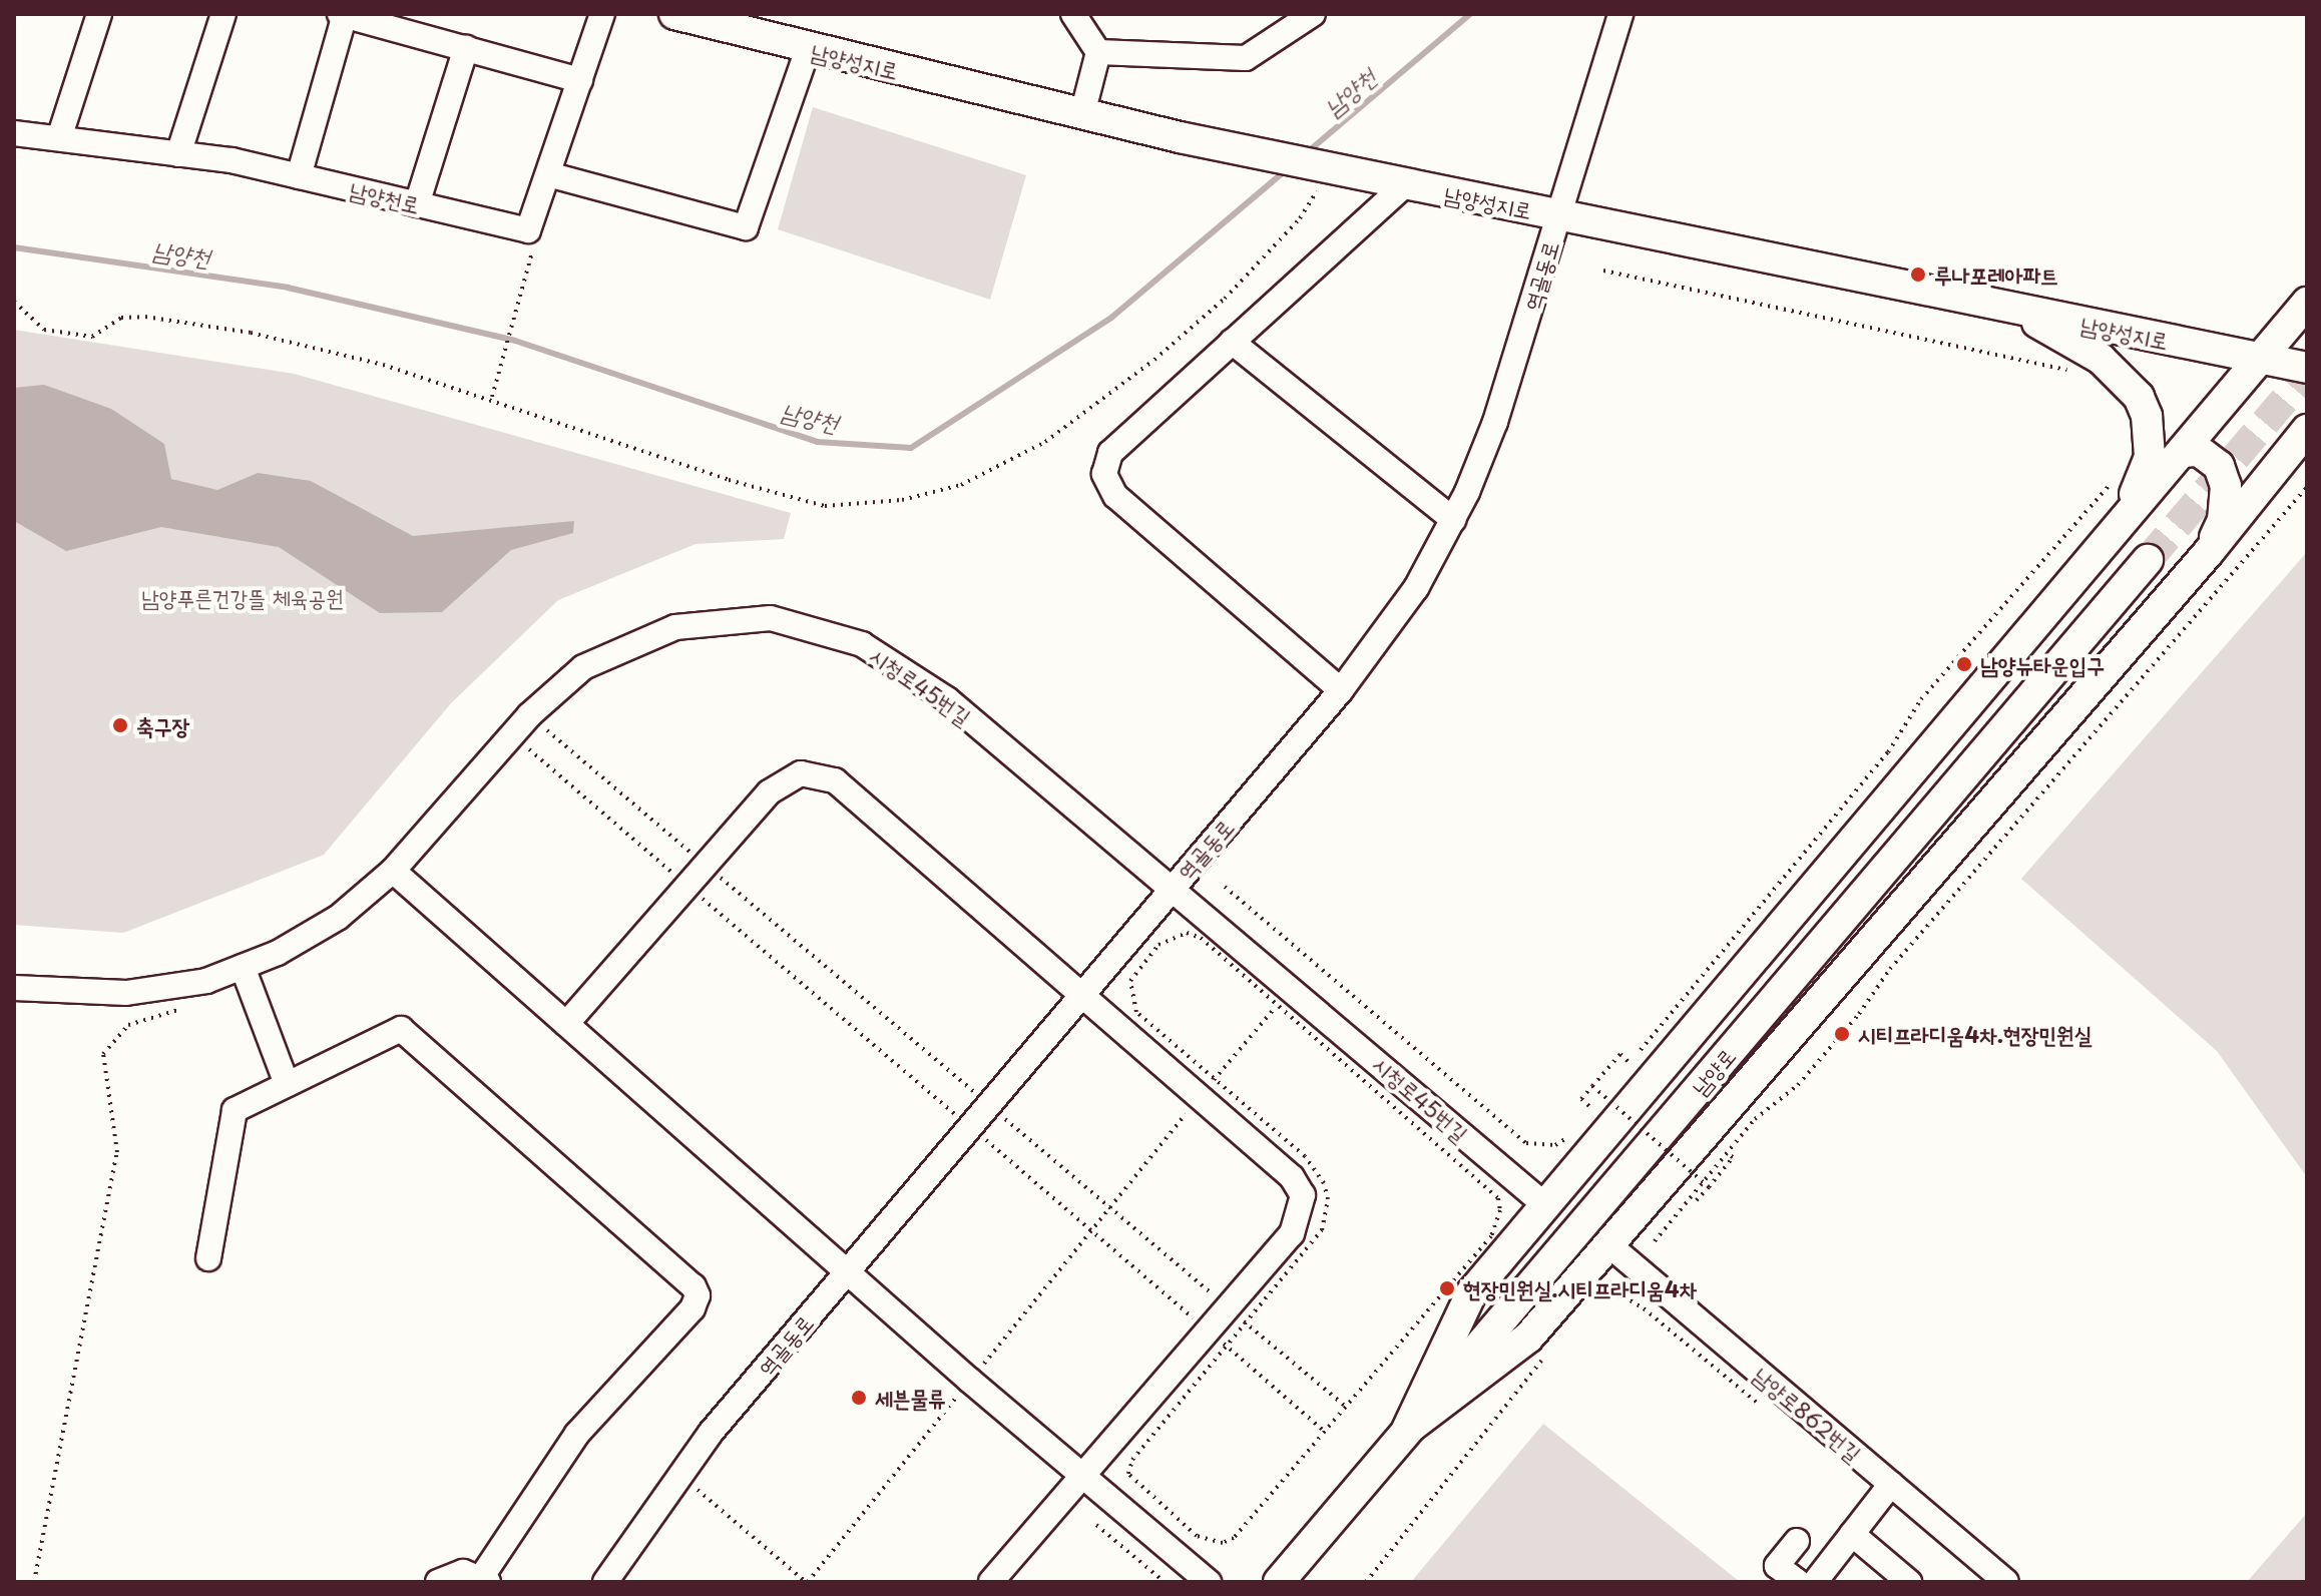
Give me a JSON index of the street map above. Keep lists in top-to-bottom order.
{
  "streets": {
    "main road": ["남양성지로", "남양로"],
    "street": [
      "남양천로",
      "역골동로",
      "시청로45번길",
      "남양로862번길"
    ]
  },
  "crossings": [
    ["남양성지로", "역골동로"],
    ["역골동로", "시청로45번길"]
  ],
  "water": ["남양천"],
  "parks": ["남양푸른건강뜰 체육공원"],
  "places": [
    "루나포레아파트",
    "남양뉴타운입구",
    "축구장",
    "시티프라디움4차.현장민원실",
    "현장민원실.시티프라디움4차",
    "세븐물류"
  ]
}
